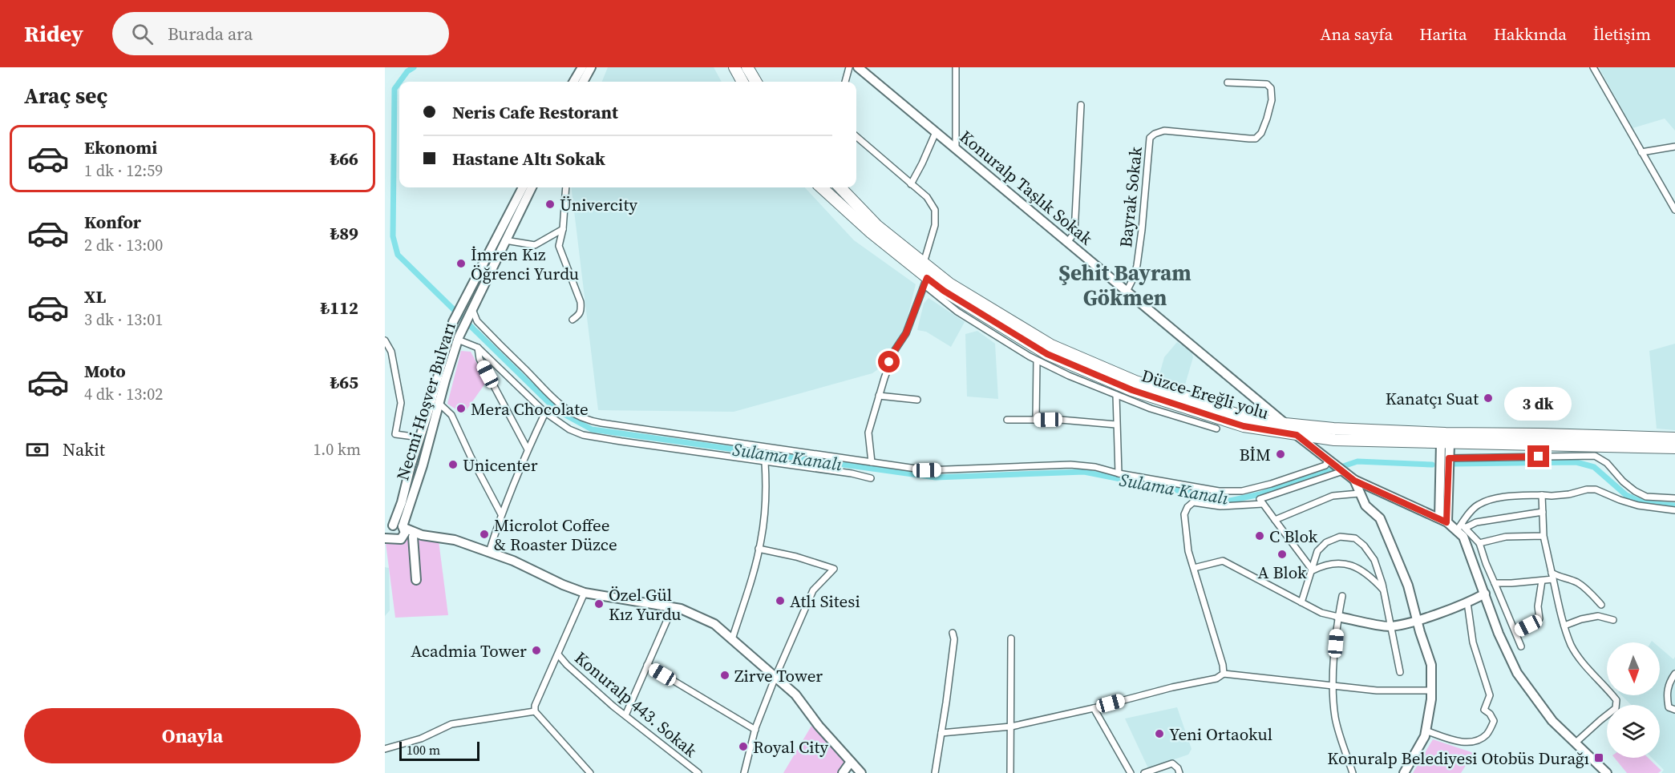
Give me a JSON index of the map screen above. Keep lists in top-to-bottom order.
{
  "streets": {
    "highway": ["Düzce-Ereğli yolu"],
    "street": [
      "Konuralp Taşlık Sokak",
      "Bayrak Sokak",
      "Necmi Hoşver Bulvarı",
      "Konuralp 443. Sokak"
    ]
  },
  "crossings": [
    ["Konuralp Taşlık Sokak", "Bayrak Sokak"],
    ["Konuralp Taşlık Sokak", "Düzce-Ereğli yolu"]
  ],
  "districts": ["Şehit Bayram Gökmen"],
  "water": ["Sulama Kanalı"],
  "places": {
    "other": [
      "Ünivercity",
      "İmren Kız Öğrenci Yurdu",
      "Kanatçı Suat",
      "Mera Chocolate",
      "BİM",
      "Unicenter",
      "Microlot Coffee & Roaster Düzce",
      "C Blok",
      "A Blok",
      "Atlı Sitesi",
      "Özel Gül Kız Yurdu",
      "Acadmia Tower",
      "Zirve Tower",
      "Yeni Ortaokul",
      "Royal City"
    ],
    "transit": ["Konuralp Belediyesi Otobüs Durağı"]
  },
  "scale_bar": "100 m",
  "north": "bottom",
  "page": {
    "header": "Ridey",
    "search": "Burada ara",
    "nav": [
      "Ana sayfa",
      "Harita",
      "Hakkında",
      "İletişim"
    ],
    "heading": "Araç seç",
    "banner": ["Neris Cafe Restorant", "Hastane Altı Sokak"],
    "list": [
      {
        "name": "Ekonomi",
        "note": "1 dk · 12:59",
        "value": "₺66"
      },
      {
        "name": "Konfor",
        "note": "2 dk · 13:00",
        "value": "₺89"
      },
      {
        "name": "XL",
        "note": "3 dk · 13:01",
        "value": "₺112"
      },
      {
        "name": "Moto",
        "note": "4 dk · 13:02",
        "value": "₺65"
      }
    ],
    "bubble": "3 dk",
    "pay": ["Nakit", "1.0 km"],
    "buttons": "Onayla",
    "scale": "100 m"
  }
}
